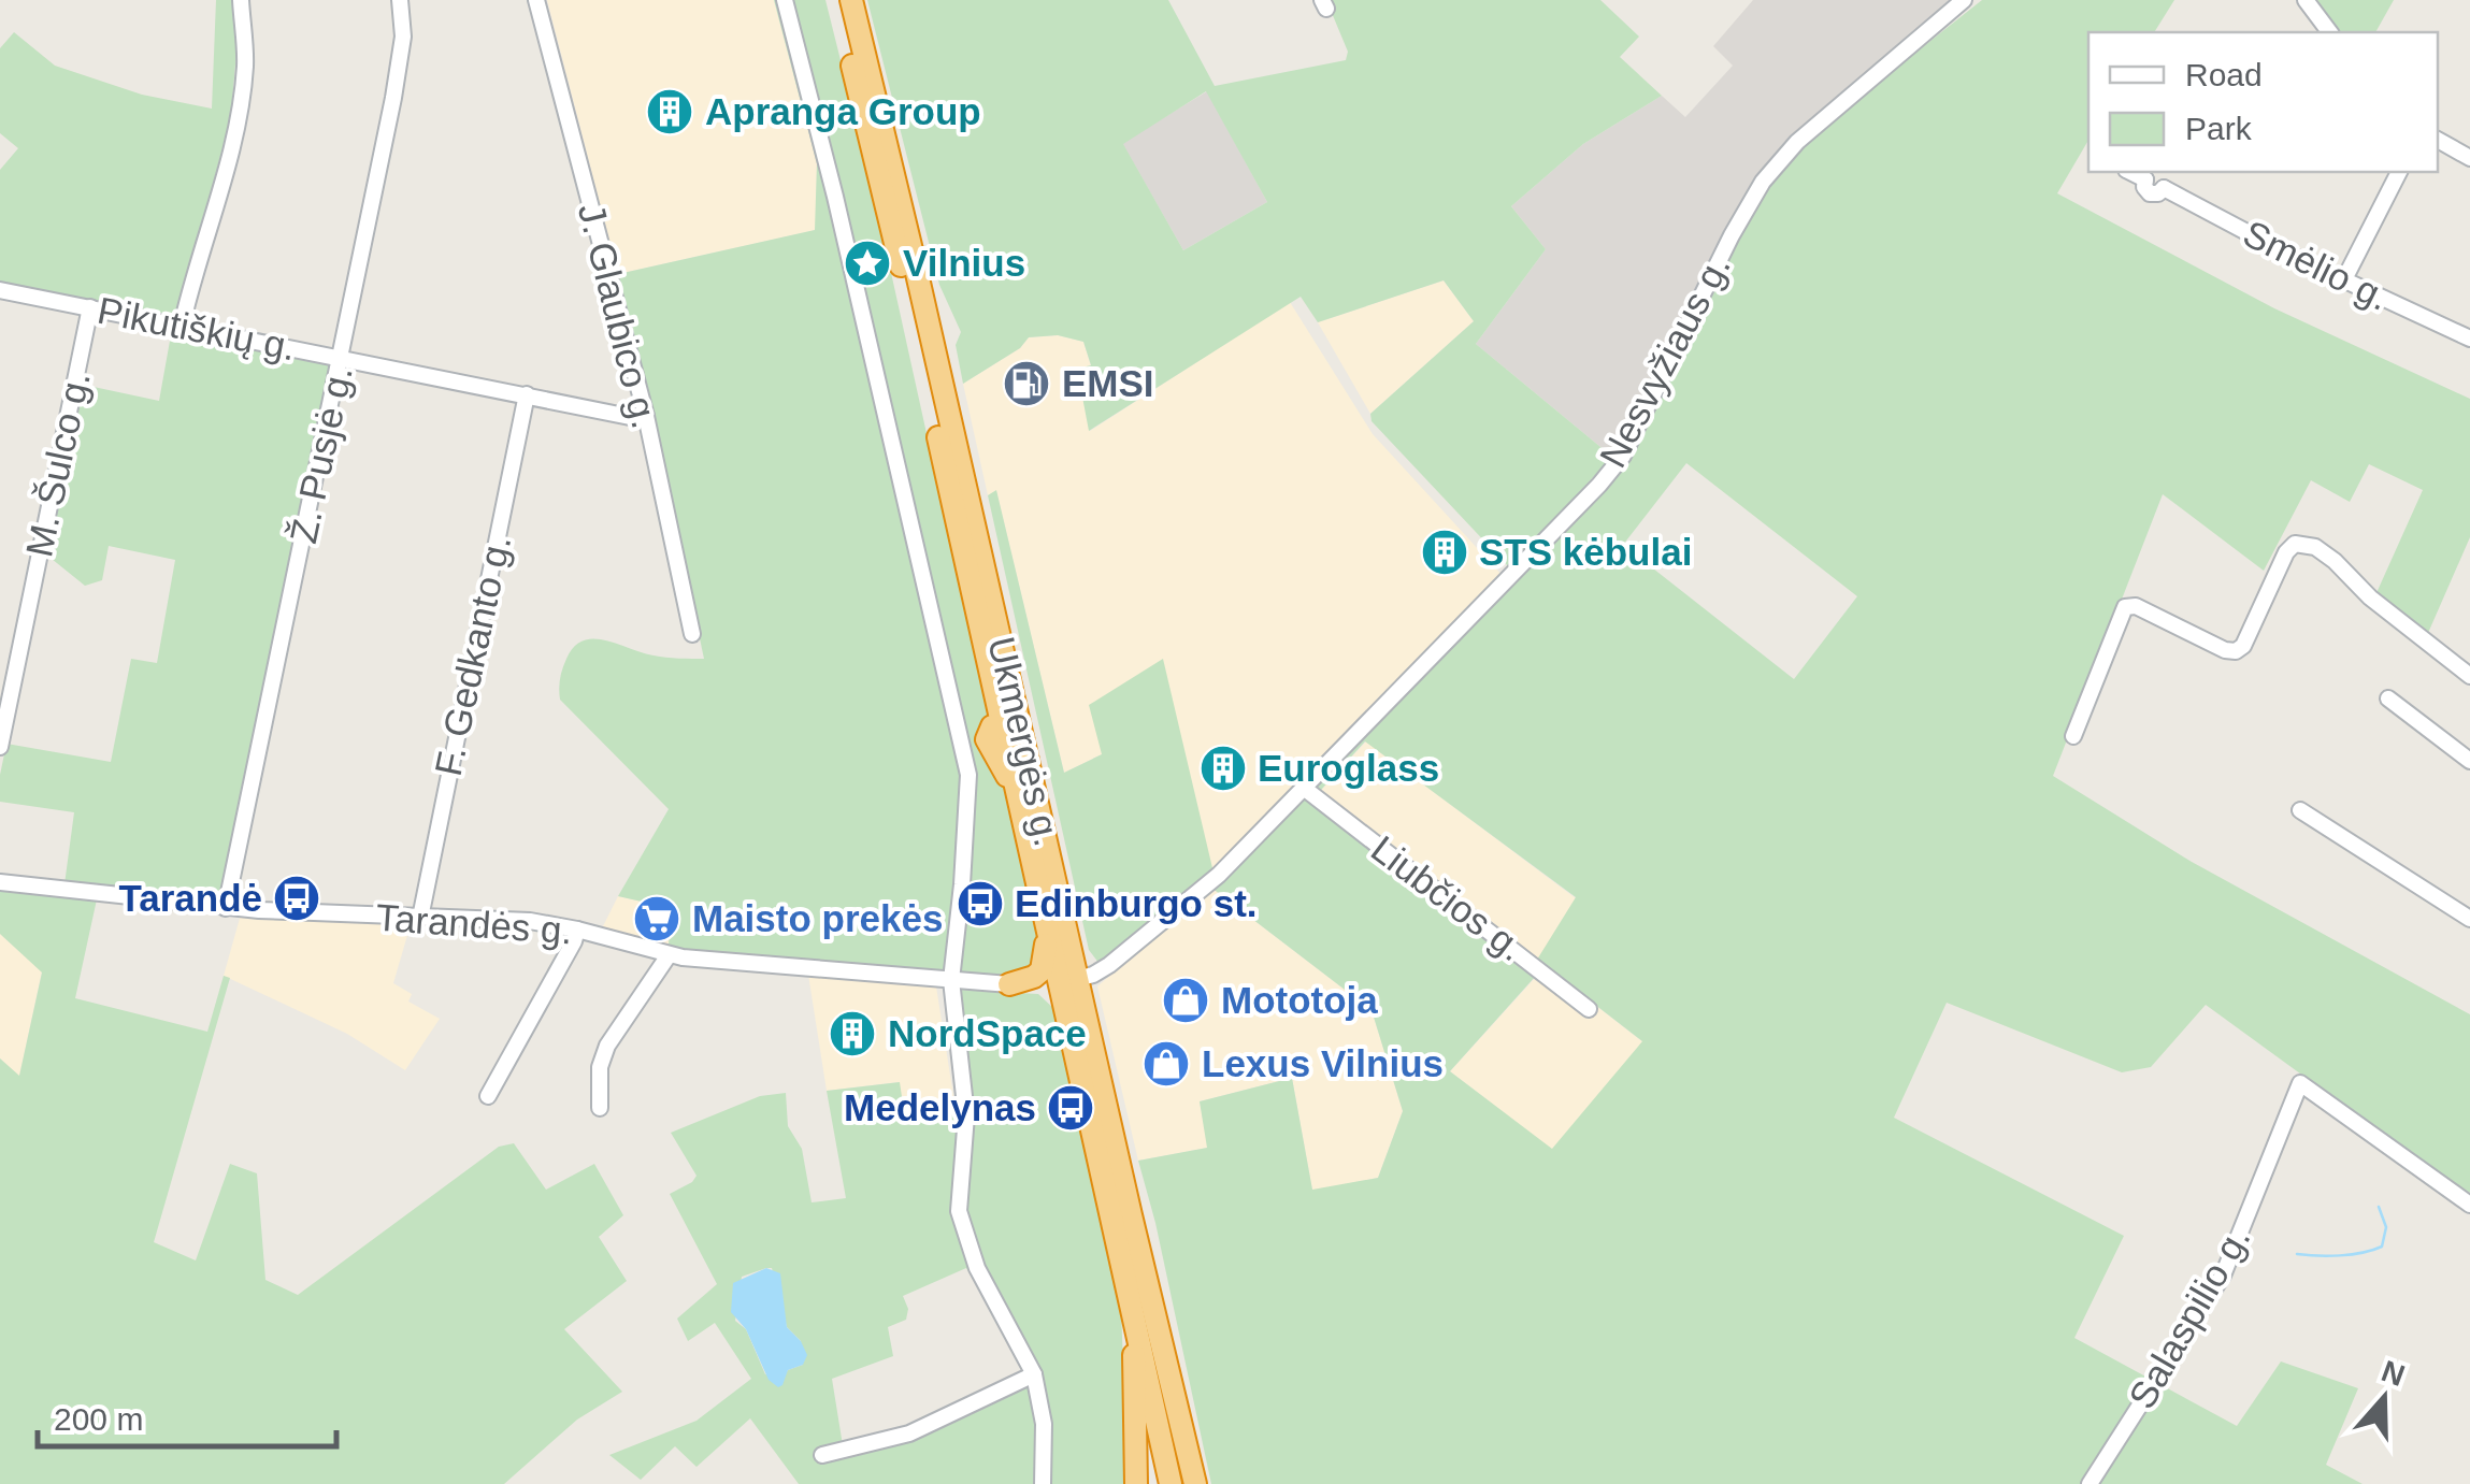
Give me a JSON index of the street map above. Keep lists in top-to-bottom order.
{
  "streets": {
    "highway": ["Ukmergės g."],
    "street": [
      "Smėlio g.",
      "J. Glaubico g.",
      "Pikutiškių g.",
      "Nesvyžiaus g.",
      "Ž. Pusjė g.",
      "M. Šulco g.",
      "F. Gedkanto g.",
      "Liubčios g.",
      "Tarandės g.",
      "Salaspilio g."
    ]
  },
  "crossings": [
    ["J. Glaubico g.", "Pikutiškių g."],
    ["Pikutiškių g.", "Ž. Pusjė g."],
    ["Pikutiškių g.", "M. Šulco g."],
    ["Pikutiškių g.", "F. Gedkanto g."],
    ["Nesvyžiaus g.", "Ukmergės g."],
    ["Nesvyžiaus g.", "Liubčios g."],
    ["Ž. Pusjė g.", "Tarandės g."],
    ["F. Gedkanto g.", "Tarandės g."]
  ],
  "places": {
    "building": [
      "Apranga Group",
      "STS kėbulai",
      "Euroglass",
      "NordSpace"
    ],
    "place": ["Vilnius"],
    "fuel station": ["EMSI"],
    "bus stop": ["Tarandė", "Edinburgo st.", "Medelynas"],
    "supermarket": ["Maisto prekės"],
    "shop": ["Mototoja", "Lexus Vilnius"]
  },
  "legend": ["Road", "Park"],
  "scale_bar": "200 m",
  "north": "top"
}
